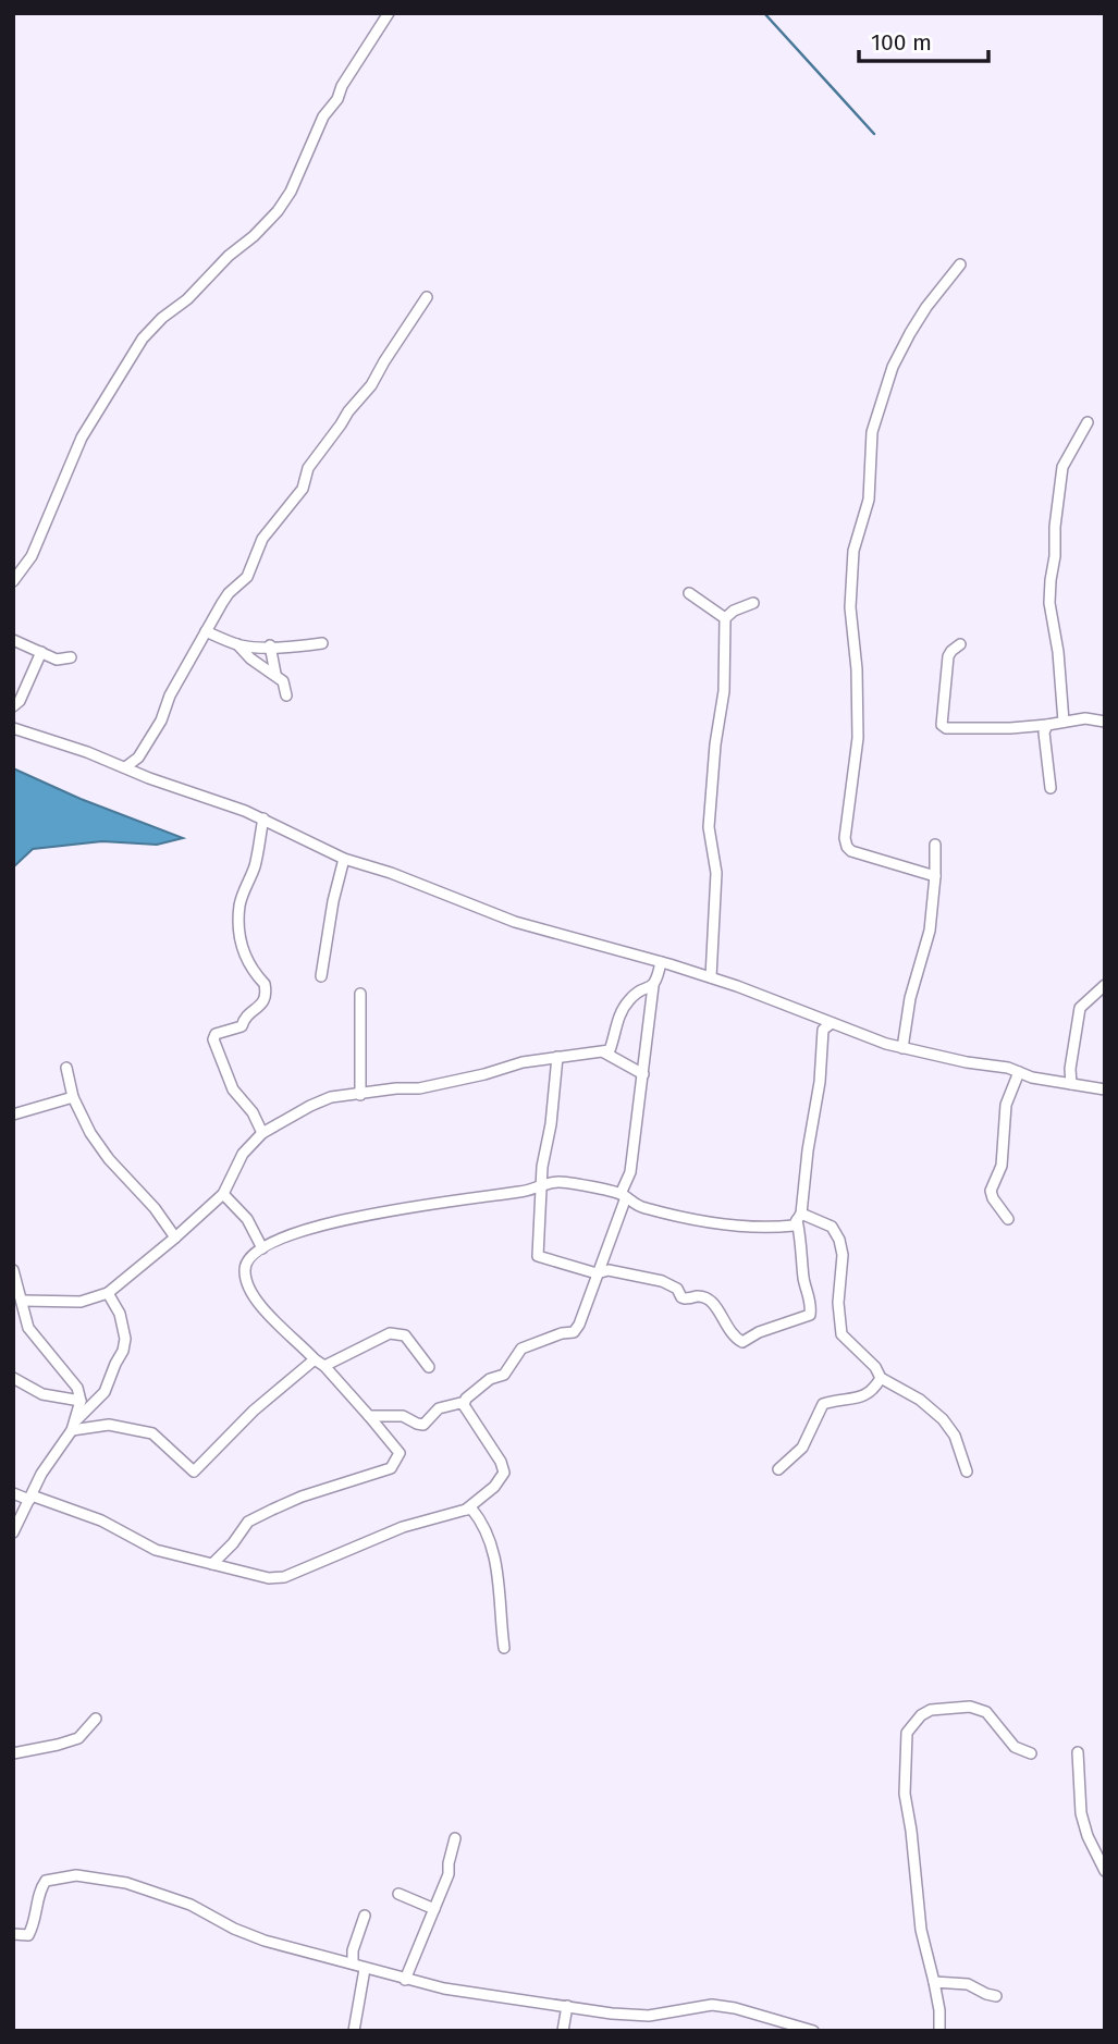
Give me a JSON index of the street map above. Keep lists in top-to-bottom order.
{
  "scale_bar": "100 m"
}
